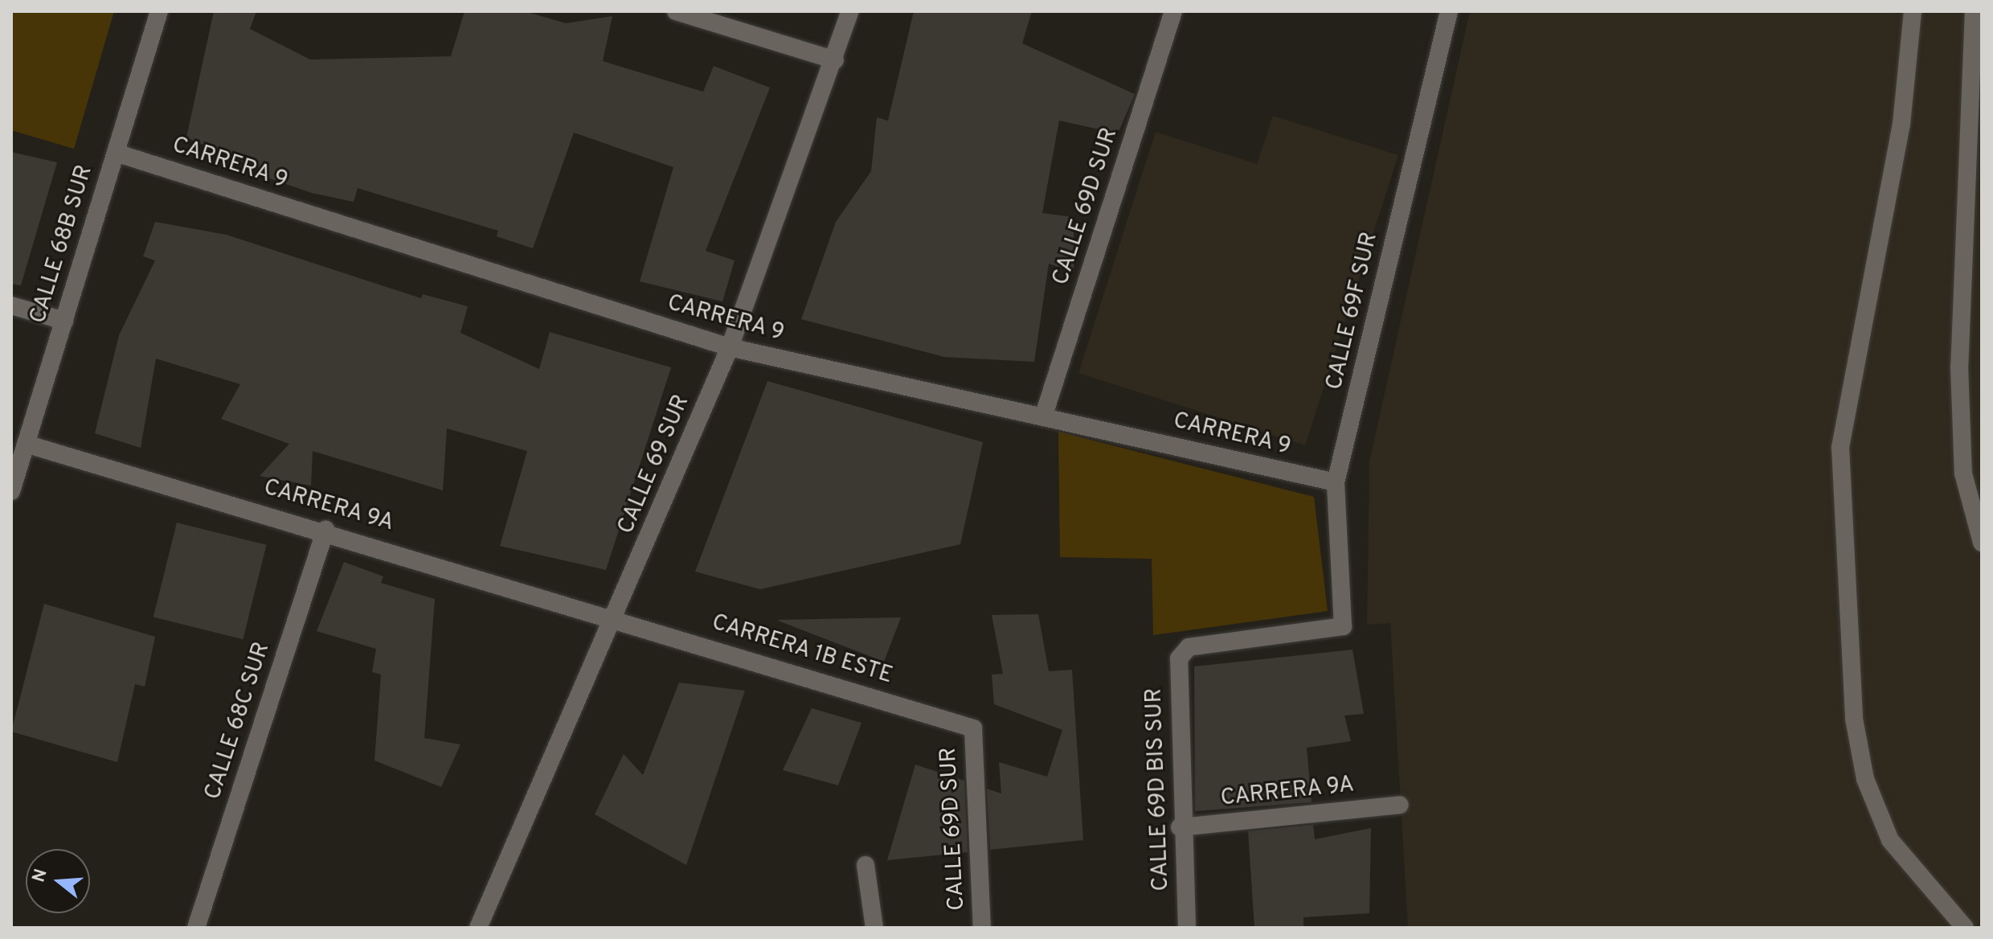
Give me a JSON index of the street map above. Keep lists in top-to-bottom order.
{
  "streets": {
    "street": [
      "CARRERA 9",
      "CALLE 69D SUR",
      "CALLE 68B SUR",
      "CALLE 69F SUR",
      "CALLE 69 SUR",
      "CARRERA 9A",
      "CARRERA 1B ESTE",
      "CALLE 68C SUR",
      "CALLE 69D BIS SUR"
    ]
  },
  "crossings": [
    ["CARRERA 9", "CALLE 69D SUR"],
    ["CARRERA 9", "CALLE 68B SUR"],
    ["CARRERA 9", "CALLE 69F SUR"],
    ["CARRERA 9", "CALLE 69 SUR"],
    ["CALLE 69D SUR", "CARRERA 1B ESTE"],
    ["CALLE 68B SUR", "CARRERA 9A"],
    ["CALLE 69F SUR", "CALLE 69D BIS SUR"],
    ["CALLE 69 SUR", "CARRERA 9A"],
    ["CALLE 69 SUR", "CARRERA 1B ESTE"],
    ["CARRERA 9A", "CARRERA 1B ESTE"],
    ["CARRERA 9A", "CALLE 68C SUR"],
    ["CARRERA 9A", "CALLE 69D BIS SUR"]
  ],
  "north": "left"
}
